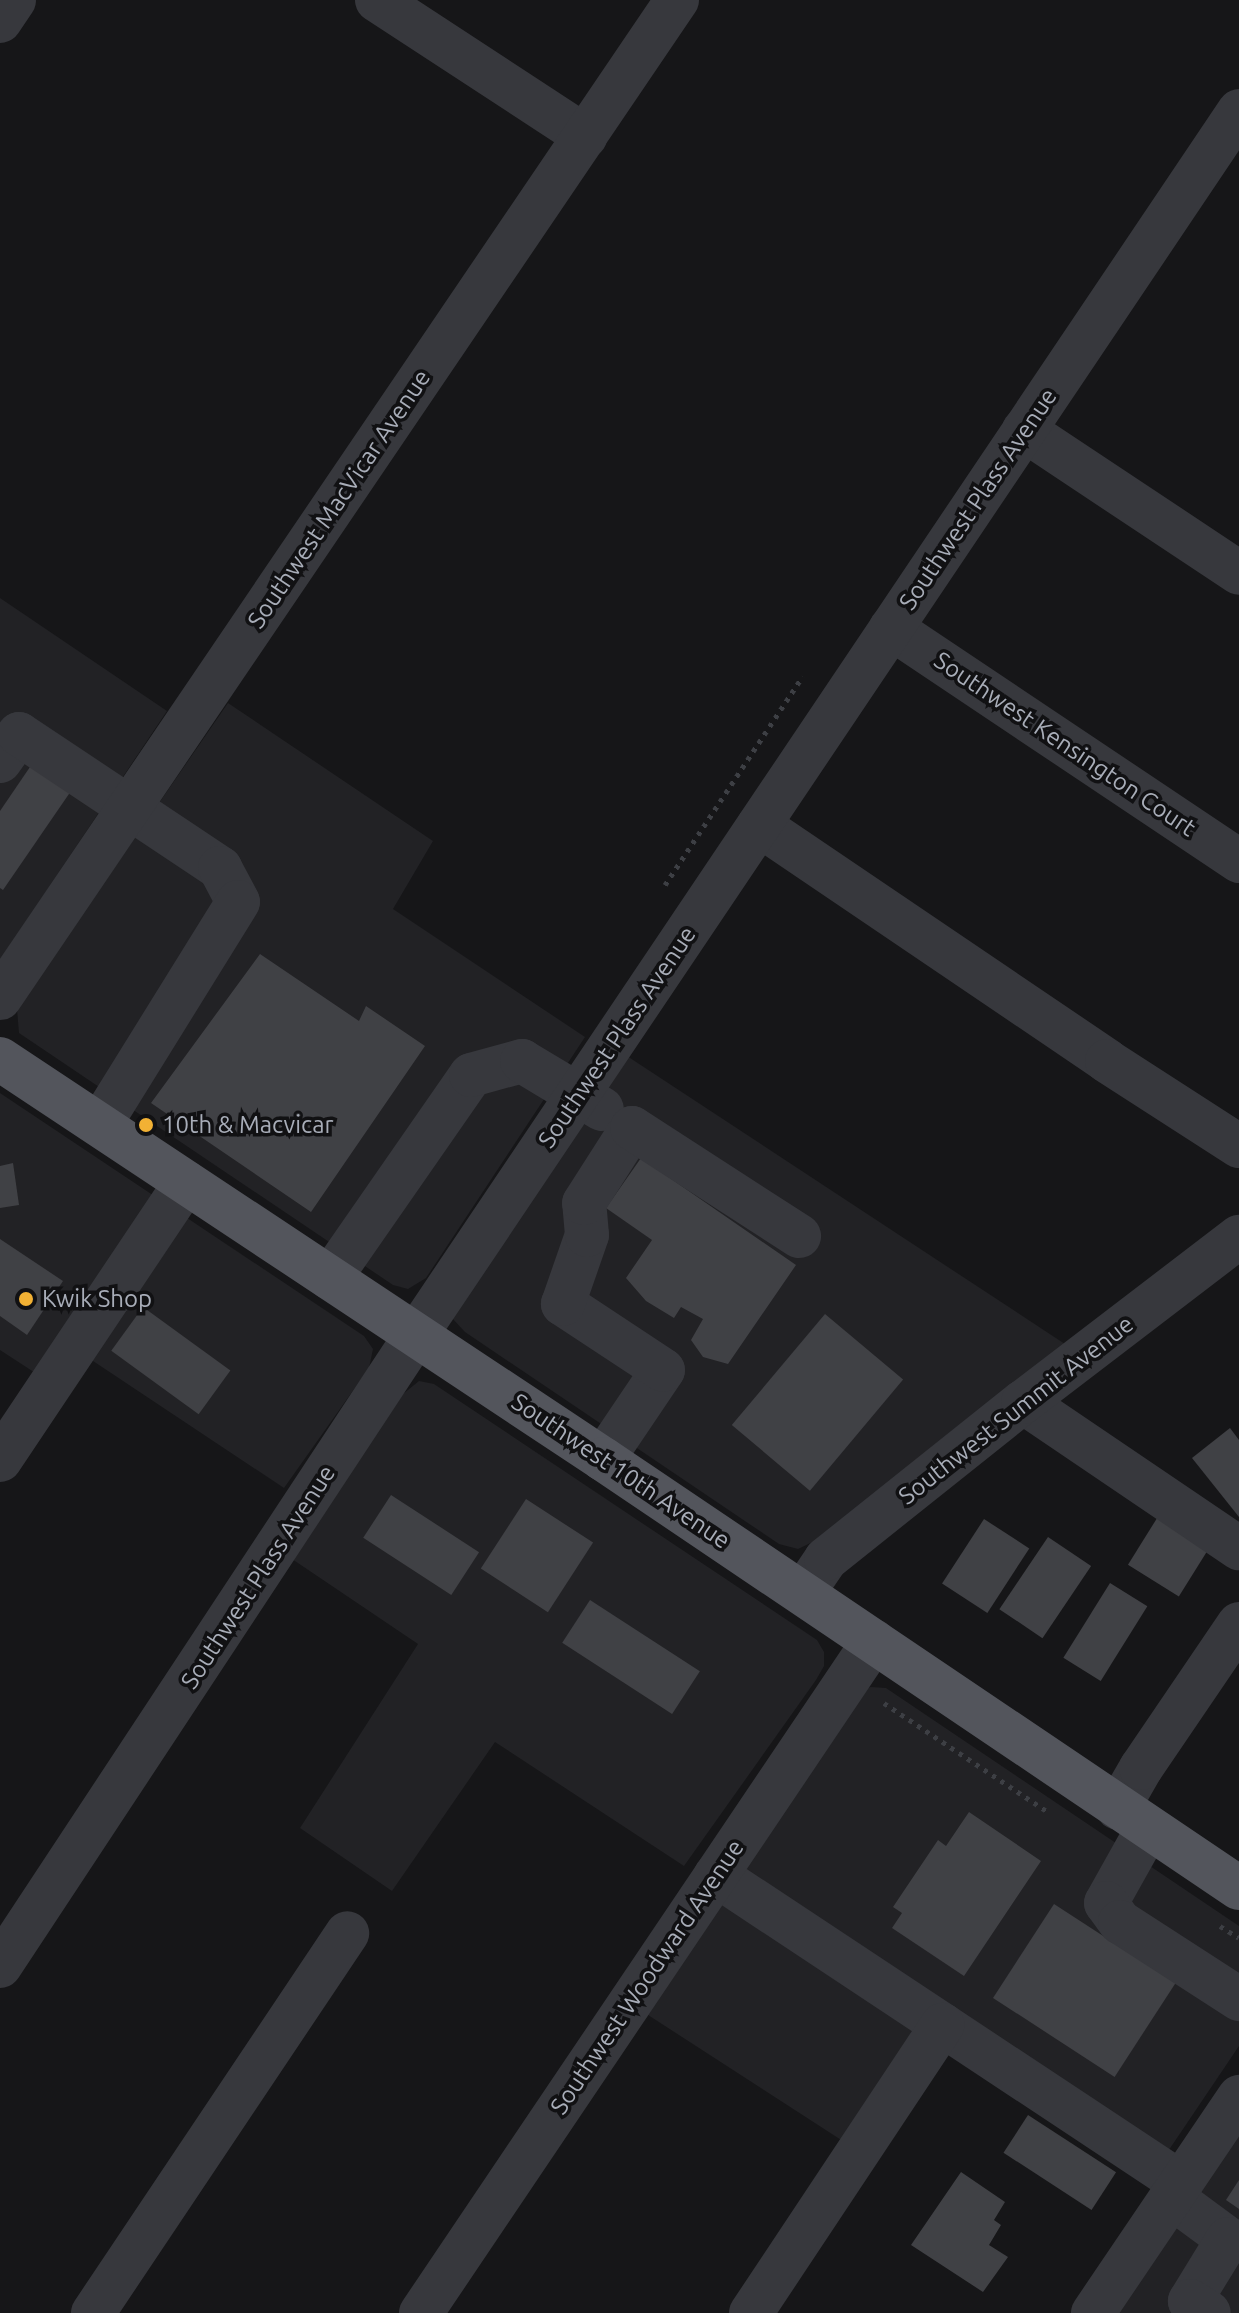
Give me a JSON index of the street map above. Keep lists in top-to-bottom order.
{
  "streets": {
    "main road": ["Southwest 10th Avenue"],
    "street": [
      "Southwest MacVicar Avenue",
      "Southwest Plass Avenue",
      "Southwest Kensington Court",
      "Southwest Summit Avenue",
      "Southwest Woodward Avenue"
    ]
  },
  "crossings": [
    ["Southwest Plass Avenue", "Southwest Kensington Court"],
    ["Southwest Plass Avenue", "Southwest 10th Avenue"],
    ["Southwest Summit Avenue", "Southwest 10th Avenue"],
    ["Southwest 10th Avenue", "Southwest Woodward Avenue"]
  ],
  "places": ["10th & Macvicar", "Kwik Shop"]
}
